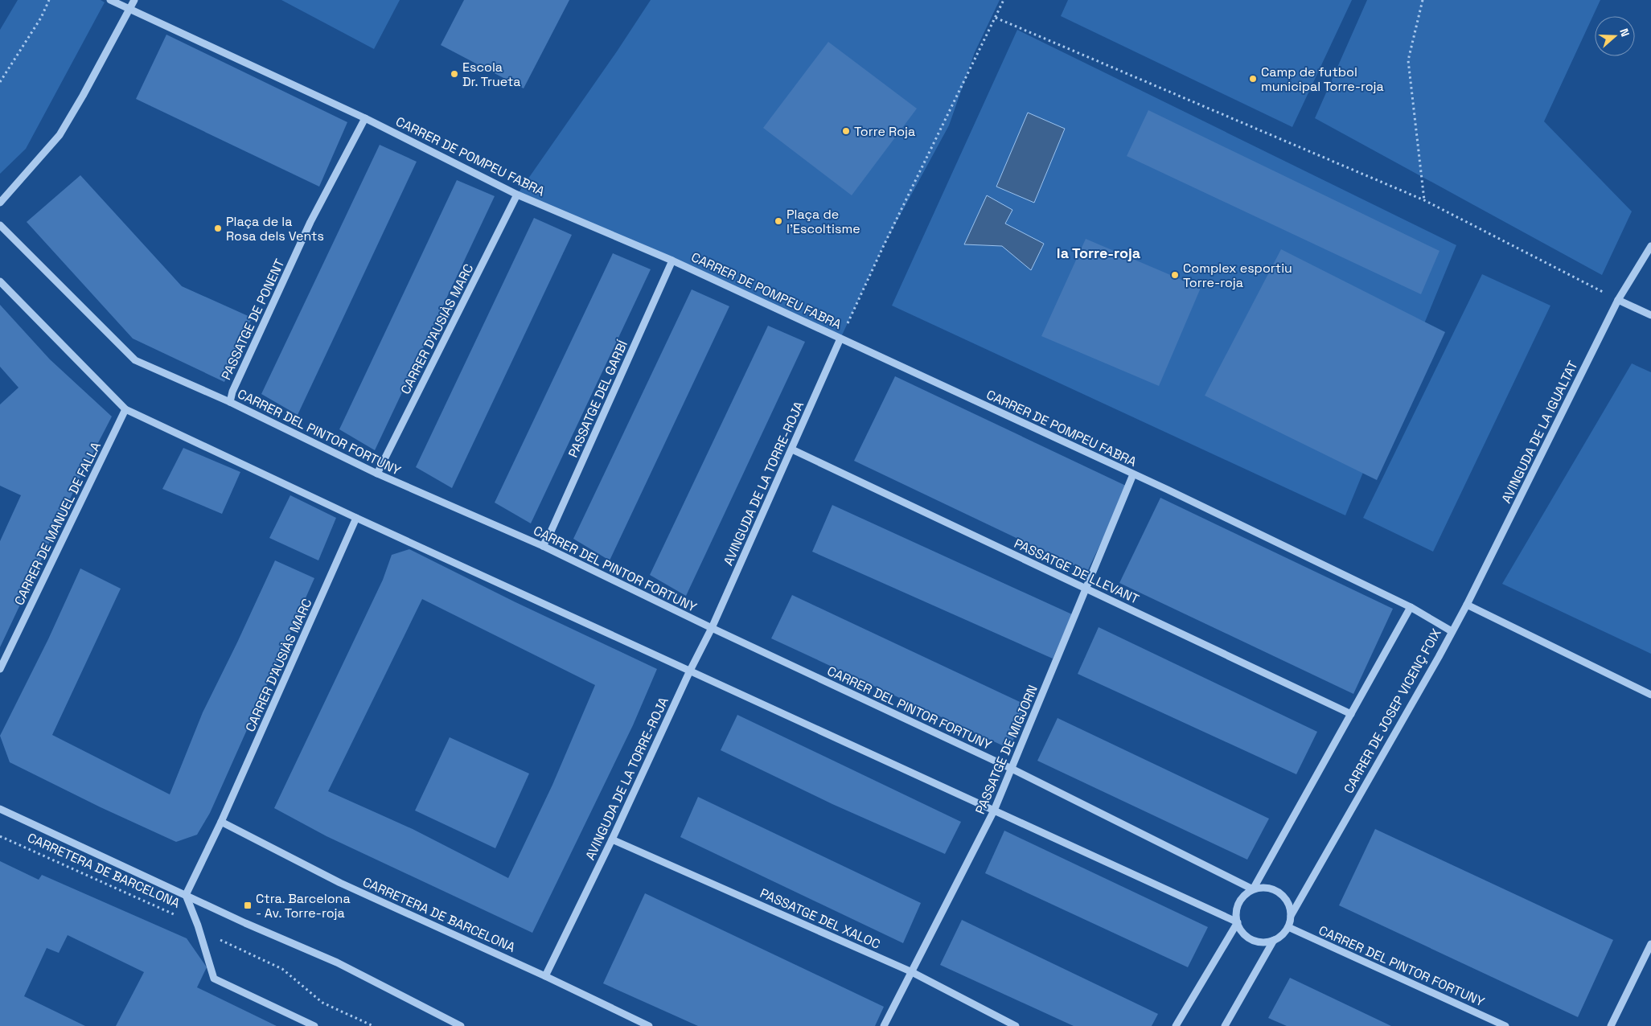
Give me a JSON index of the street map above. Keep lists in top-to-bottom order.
{
  "streets": {
    "street": [
      "CARRER DE POMPEU FABRA",
      "PASSATGE DE PONENT",
      "CARRER D'AUSIÀS MARC",
      "PASSATGE DEL GARBÍ",
      "CARRER DEL PINTOR FORTUNY",
      "AVINGUDA DE LA IGUALTAT",
      "AVINGUDA DE LA TORRE-ROJA",
      "CARRER DE MANUEL DE FALLA",
      "PASSATGE DE LLEVANT",
      "CARRER DE JOSEP VICENÇ FOIX",
      "PASSATGE DE MIGJORN",
      "CARRETERA DE BARCELONA",
      "PASSATGE DEL XALOC"
    ]
  },
  "crossings": [
    ["CARRER DE POMPEU FABRA", "PASSATGE DE PONENT"],
    ["CARRER DE POMPEU FABRA", "CARRER D'AUSIÀS MARC"],
    ["CARRER DE POMPEU FABRA", "PASSATGE DEL GARBÍ"],
    ["CARRER DE POMPEU FABRA", "AVINGUDA DE LA TORRE-ROJA"],
    ["CARRER DE POMPEU FABRA", "CARRER DE JOSEP VICENÇ FOIX"],
    ["CARRER DE POMPEU FABRA", "PASSATGE DE MIGJORN"],
    ["PASSATGE DE PONENT", "CARRER DEL PINTOR FORTUNY"],
    ["CARRER D'AUSIÀS MARC", "CARRER DEL PINTOR FORTUNY"],
    ["CARRER D'AUSIÀS MARC", "CARRETERA DE BARCELONA"],
    ["PASSATGE DEL GARBÍ", "CARRER DEL PINTOR FORTUNY"],
    ["CARRER DEL PINTOR FORTUNY", "AVINGUDA DE LA TORRE-ROJA"],
    ["CARRER DEL PINTOR FORTUNY", "CARRER DE JOSEP VICENÇ FOIX"],
    ["CARRER DEL PINTOR FORTUNY", "PASSATGE DE MIGJORN"],
    ["AVINGUDA DE LA IGUALTAT", "CARRER DE JOSEP VICENÇ FOIX"],
    ["AVINGUDA DE LA TORRE-ROJA", "PASSATGE DE LLEVANT"],
    ["AVINGUDA DE LA TORRE-ROJA", "CARRETERA DE BARCELONA"],
    ["AVINGUDA DE LA TORRE-ROJA", "PASSATGE DEL XALOC"],
    ["PASSATGE DE LLEVANT", "PASSATGE DE MIGJORN"],
    ["PASSATGE DE MIGJORN", "PASSATGE DEL XALOC"]
  ],
  "districts": ["la Torre-roja"],
  "places": {
    "other": [
      "Escola Dr. Trueta",
      "Camp de futbol municipal Torre-roja",
      "Torre Roja",
      "Plaça de l'Escoltisme",
      "Plaça de la Rosa dels Vents",
      "Complex esportiu Torre-roja"
    ],
    "transit": ["Ctra. Barcelona - Av. Torre-roja"]
  },
  "north": "right"
}
